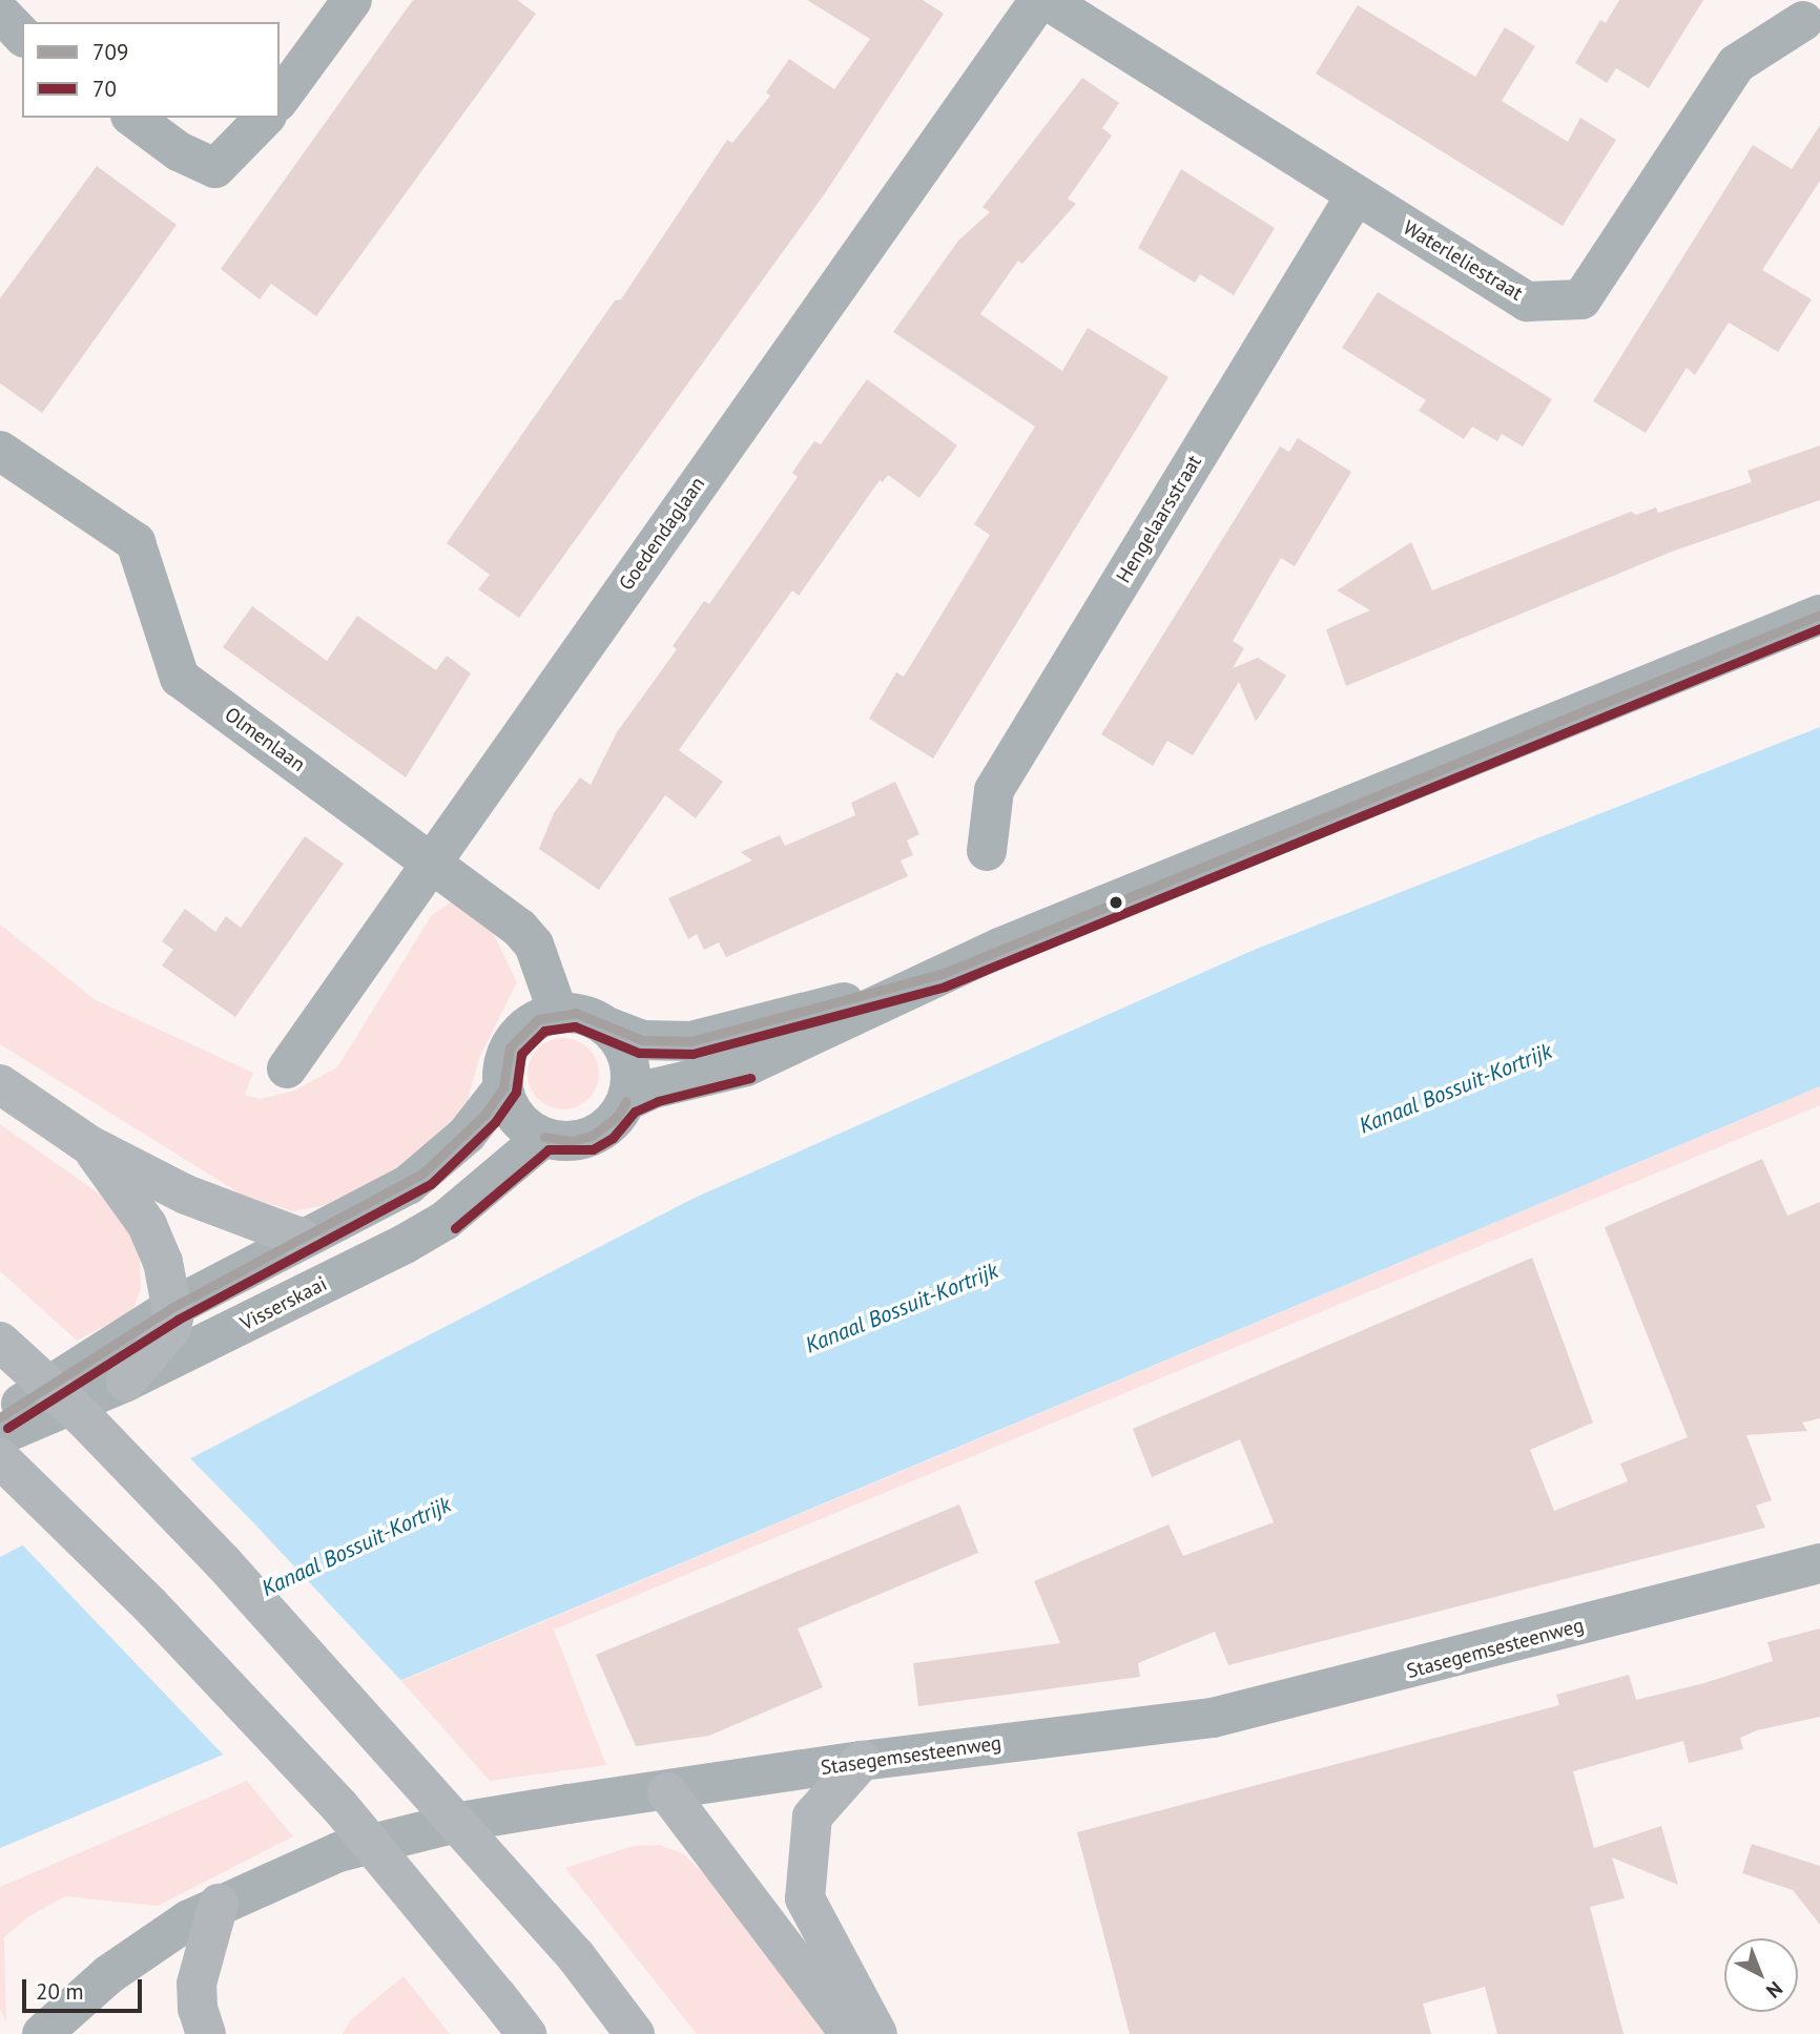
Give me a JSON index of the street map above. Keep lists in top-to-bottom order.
{
  "streets": {
    "street": [
      "Waterleliestraat",
      "Hengelaarsstraat",
      "Goedendaglaan",
      "Olmenlaan",
      "Visserskaai",
      "Stasegemsesteenweg"
    ]
  },
  "crossings": [
    ["Waterleliestraat", "Hengelaarsstraat"],
    ["Goedendaglaan", "Olmenlaan"],
    ["Olmenlaan", "Visserskaai"]
  ],
  "water": ["Kanaal Bossuit-Kortrijk"],
  "lines": ["transit line 709", "transit line 70"],
  "legend": ["709", "70"],
  "scale_bar": "20 m",
  "north": "bottom right"
}
